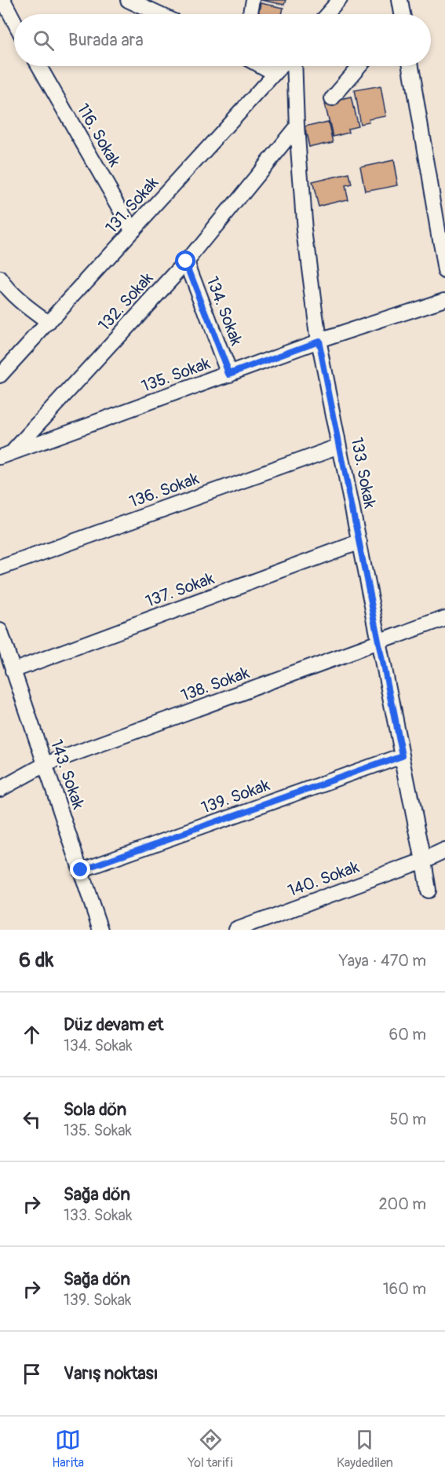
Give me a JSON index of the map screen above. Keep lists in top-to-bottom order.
{
  "streets": {
    "street": [
      "116. Sokak",
      "131. Sokak",
      "132. Sokak",
      "134. Sokak",
      "135. Sokak",
      "133. Sokak",
      "136. Sokak",
      "137. Sokak",
      "138. Sokak",
      "143. Sokak",
      "139. Sokak",
      "140. Sokak"
    ]
  },
  "crossings": [
    ["116. Sokak", "131. Sokak"],
    ["132. Sokak", "134. Sokak"],
    ["132. Sokak", "135. Sokak"],
    ["132. Sokak", "133. Sokak"],
    ["134. Sokak", "135. Sokak"],
    ["135. Sokak", "133. Sokak"],
    ["133. Sokak", "136. Sokak"],
    ["133. Sokak", "137. Sokak"],
    ["133. Sokak", "138. Sokak"],
    ["133. Sokak", "139. Sokak"],
    ["133. Sokak", "140. Sokak"],
    ["137. Sokak", "143. Sokak"],
    ["138. Sokak", "143. Sokak"],
    ["143. Sokak", "139. Sokak"]
  ],
  "page": {
    "search": "Burada ara",
    "heading": ["6 dk", "Yaya · 470 m"],
    "list": [
      ["Düz devam et", "134. Sokak", "60 m"],
      ["Sola dön", "135. Sokak", "50 m"],
      ["Sağa dön", "133. Sokak", "200 m"],
      ["Sağa dön", "139. Sokak", "160 m"],
      "Varış noktası"
    ],
    "nav": ["Harita", "Yol tarifi", "Kaydedilen"]
  }
}
